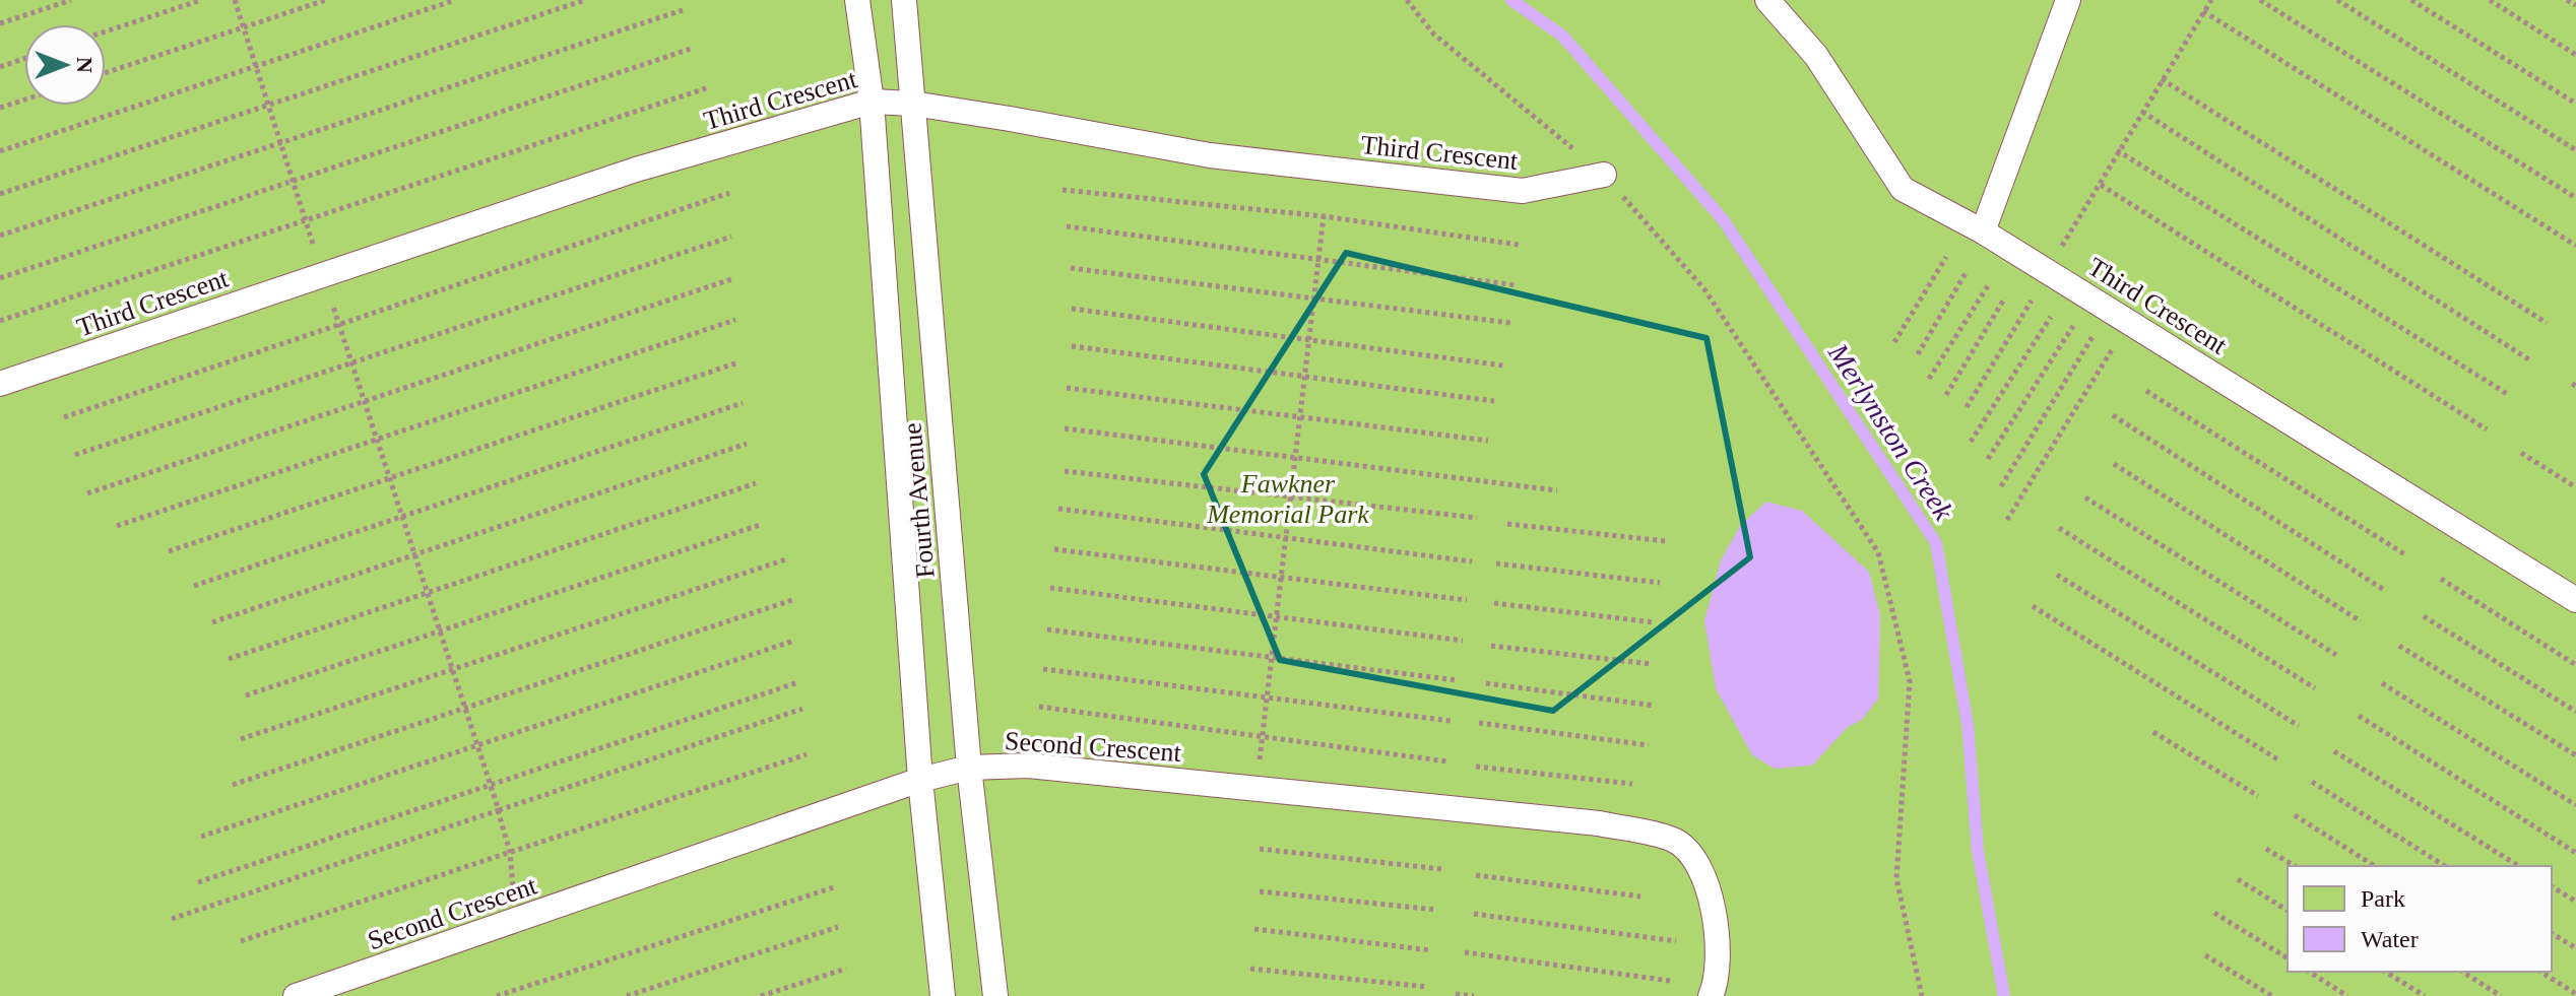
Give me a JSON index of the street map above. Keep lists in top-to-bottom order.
{
  "streets": {
    "lane": ["Third Crescent", "Fourth Avenue", "Second Crescent"]
  },
  "crossings": [
    ["Third Crescent", "Fourth Avenue"],
    ["Fourth Avenue", "Second Crescent"]
  ],
  "water": ["Merlynston Creek"],
  "parks": ["Fawkner Memorial Park"],
  "legend": ["Park", "Water"],
  "north": "right"
}
